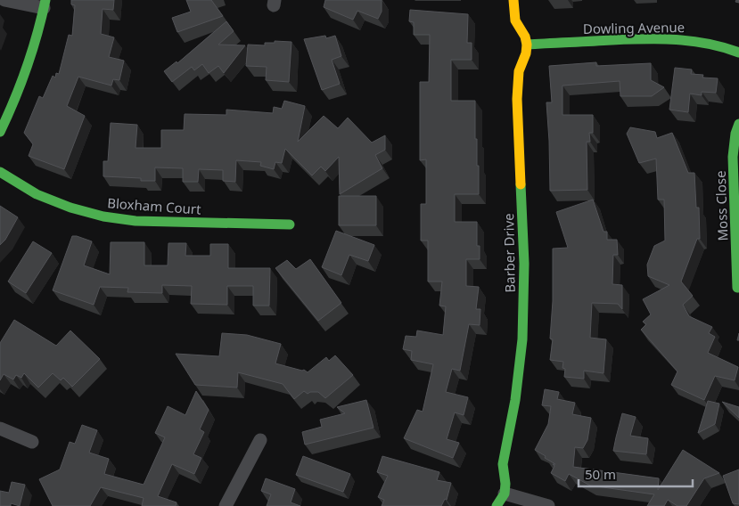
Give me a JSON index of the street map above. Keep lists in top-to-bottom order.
{
  "streets": {
    "street": [
      "Dowling Avenue",
      "Bloxham Court",
      "Moss Close",
      "Barber Drive"
    ]
  },
  "crossings": [
    ["Dowling Avenue", "Barber Drive"]
  ],
  "scale_bar": "50 m"
}
